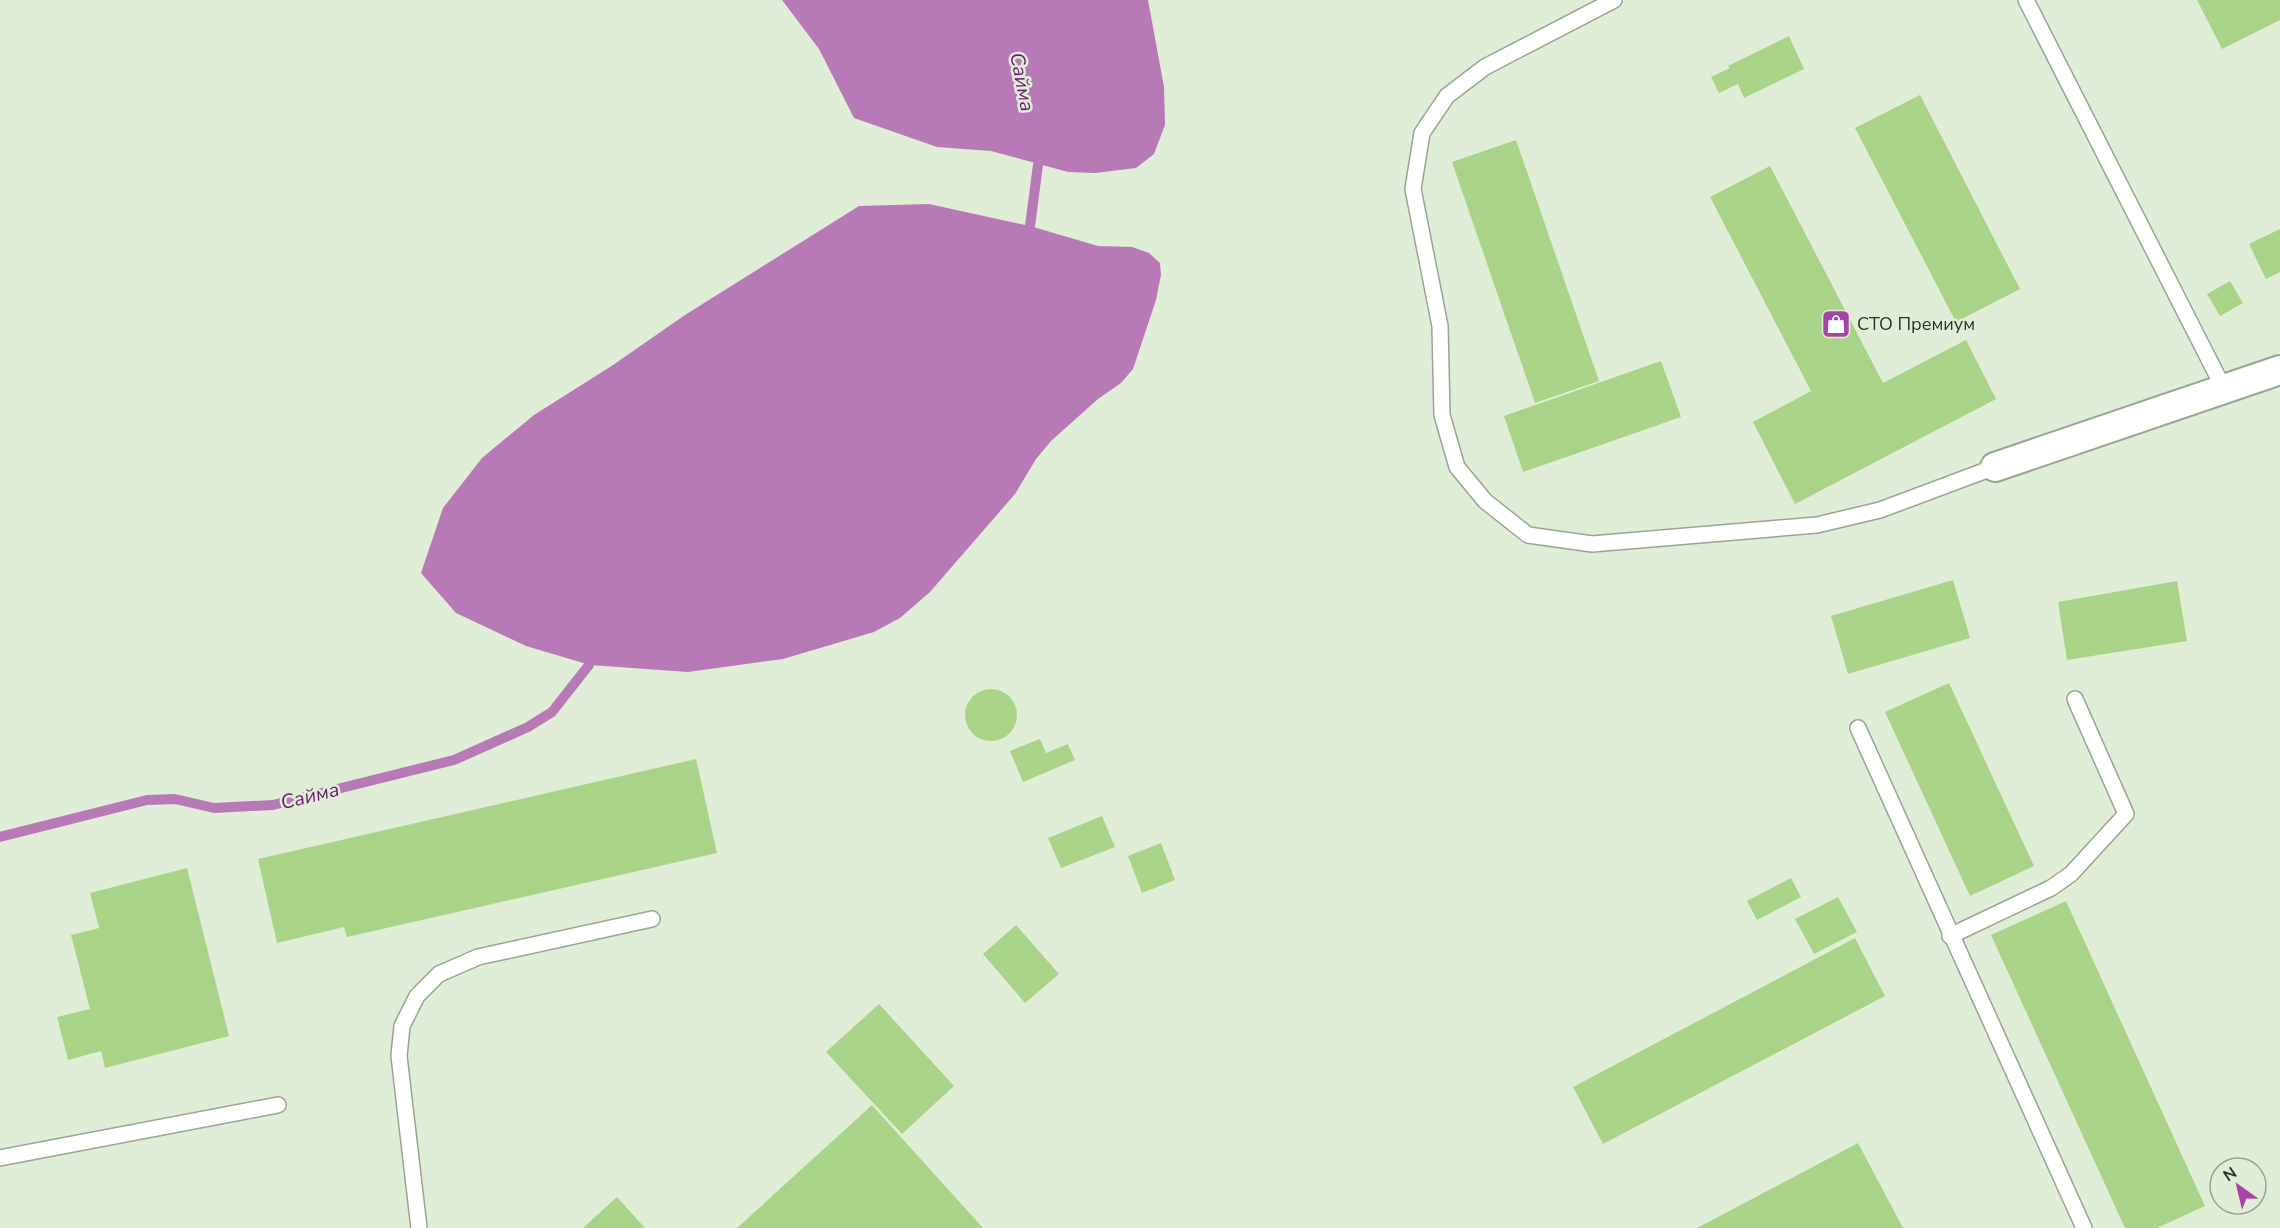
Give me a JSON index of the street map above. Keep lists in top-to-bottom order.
{
  "water": ["Сайма"],
  "places": {
    "shop": ["СТО Премиум"]
  },
  "north": "top left"
}
